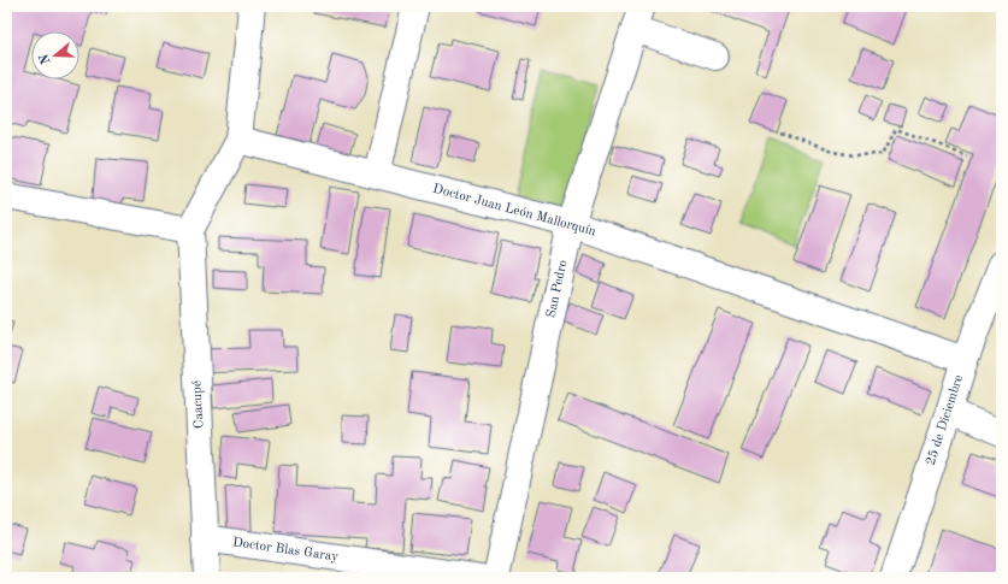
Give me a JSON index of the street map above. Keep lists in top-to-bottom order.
{
  "streets": {
    "street": [
      "Doctor Juan León Mallorquín",
      "San Pedro",
      "Caacupé",
      "25 de Diciembre",
      "Doctor Blas Garay"
    ]
  },
  "crossings": [
    ["Doctor Juan León Mallorquín", "San Pedro"],
    ["Doctor Juan León Mallorquín", "25 de Diciembre"],
    ["Caacupé", "Doctor Blas Garay"]
  ],
  "north": "left"
}
